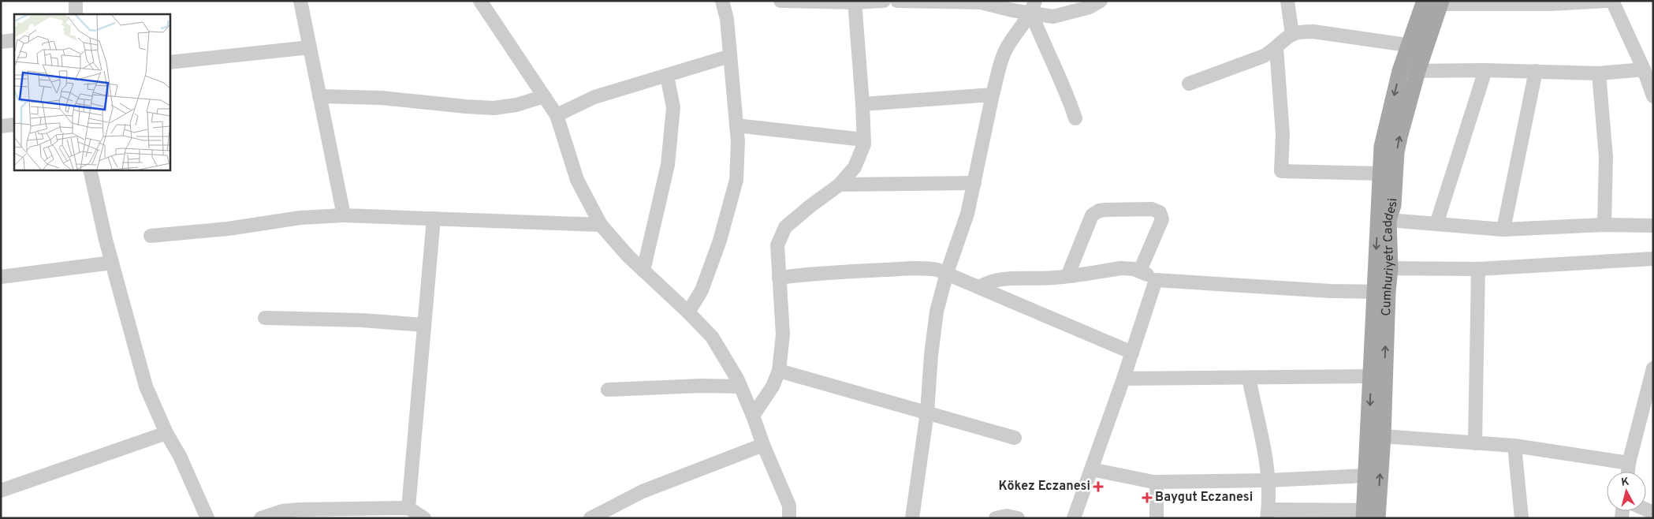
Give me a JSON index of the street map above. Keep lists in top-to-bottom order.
{
  "streets": {
    "main road": ["Cumhuriyetr Caddesi"]
  },
  "places": {
    "health": ["Kökez Eczanesi", "Baygut Eczanesi"]
  },
  "north": "top"
}
